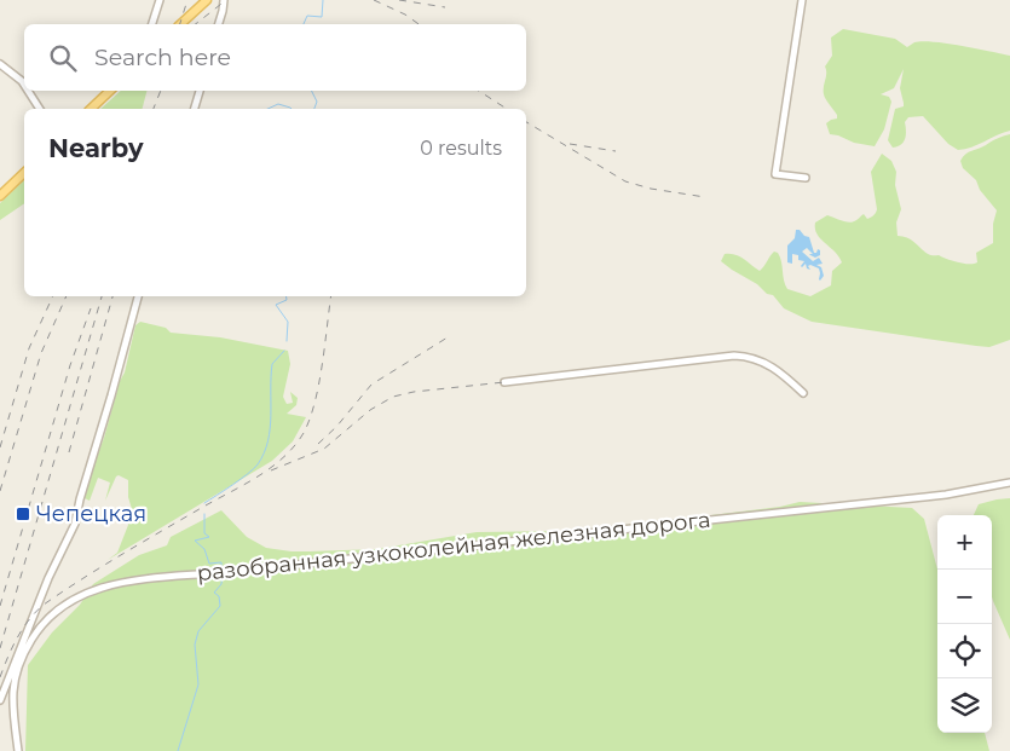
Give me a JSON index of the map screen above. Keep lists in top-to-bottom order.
{
  "streets": {
    "street": ["разобранная узкоколейная железная дорога"]
  },
  "places": {
    "transit": ["Чепецкая"]
  },
  "page": {
    "search": "Search here",
    "heading": ["Nearby", "0 results"],
    "map_buttons": ["+", "−"]
  }
}
